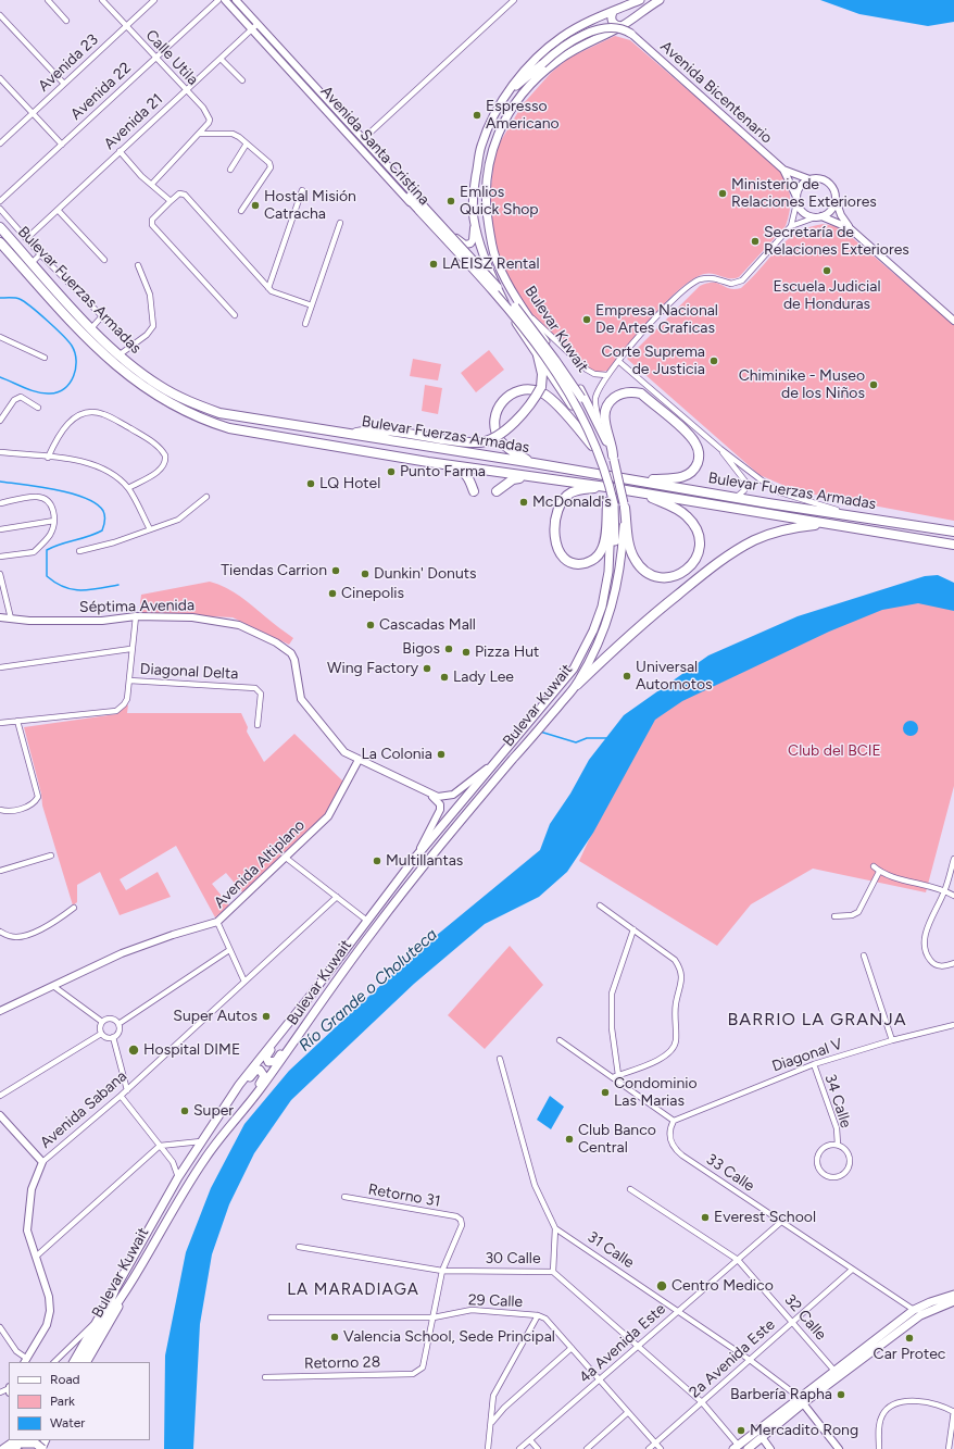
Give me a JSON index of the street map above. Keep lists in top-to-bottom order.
{
  "streets": {
    "highway": ["Bulevar Fuerzas Armadas"],
    "main road": ["Bulevar Kuwait"],
    "street": [
      "Calle Utila",
      "Avenida 23",
      "Avenida 22",
      "Avenida Bicentenario",
      "Avenida 21",
      "Avenida Santa Cristina",
      "Séptima Avenida",
      "Diagonal Delta",
      "Avenida Altiplano",
      "Diagonal V",
      "34 Calle",
      "Avenida Sabana",
      "33 Calle",
      "Retorno 31",
      "31 Calle",
      "30 Calle",
      "29 Calle",
      "32 Calle",
      "4a Avenida Este",
      "2a Avenida Este",
      "Retorno 28"
    ]
  },
  "crossings": [
    ["Calle Utila", "Avenida 23"],
    ["Calle Utila", "Avenida 22"],
    ["Calle Utila", "Avenida 21"],
    ["Avenida 21", "Avenida Santa Cristina"],
    ["Avenida Santa Cristina", "Bulevar Kuwait"],
    ["Séptima Avenida", "Avenida Altiplano"],
    ["Diagonal V", "34 Calle"],
    ["Diagonal V", "33 Calle"],
    ["33 Calle", "4a Avenida Este"],
    ["33 Calle", "2a Avenida Este"],
    ["Retorno 31", "30 Calle"],
    ["31 Calle", "4a Avenida Este"],
    ["31 Calle", "2a Avenida Este"],
    ["30 Calle", "4a Avenida Este"],
    ["30 Calle", "2a Avenida Este"],
    ["29 Calle", "4a Avenida Este"],
    ["29 Calle", "2a Avenida Este"],
    ["29 Calle", "Retorno 28"],
    ["32 Calle", "4a Avenida Este"],
    ["32 Calle", "2a Avenida Este"]
  ],
  "districts": ["BARRIO LA GRANJA", "LA MARADIAGA"],
  "water": ["Río Grande o Choluteca"],
  "parks": ["Club del BCIE"],
  "places": [
    "Espresso Americano",
    "Ministerio de Relaciones Exteriores",
    "Emlios Quick Shop",
    "Hostal Misión Catracha",
    "Secretaría de Relaciones Exteriores",
    "LAEISZ Rental",
    "Escuela Judicial de Honduras",
    "Empresa Nacional De Artes Graficas",
    "Corte Suprema de Justicia",
    "Chiminike - Museo de los Niños",
    "Punto Farma",
    "LQ Hotel",
    "McDonald's",
    "Tiendas Carrion",
    "Dunkin' Donuts",
    "Cinepolis",
    "Cascadas Mall",
    "Bigos",
    "Pizza Hut",
    "Wing Factory",
    "Universal Automotos",
    "Lady Lee",
    "La Colonia",
    "Multillantas",
    "Super Autos",
    "Hospital DIME",
    "Condominio Las Marias",
    "Super",
    "Club Banco Central",
    "Everest School",
    "Centro Medico",
    "Valencia School, Sede Principal",
    "Car Protec",
    "Barbería Rapha",
    "Mercadito Rong"
  ],
  "legend": ["Road", "Park", "Water"]
}
